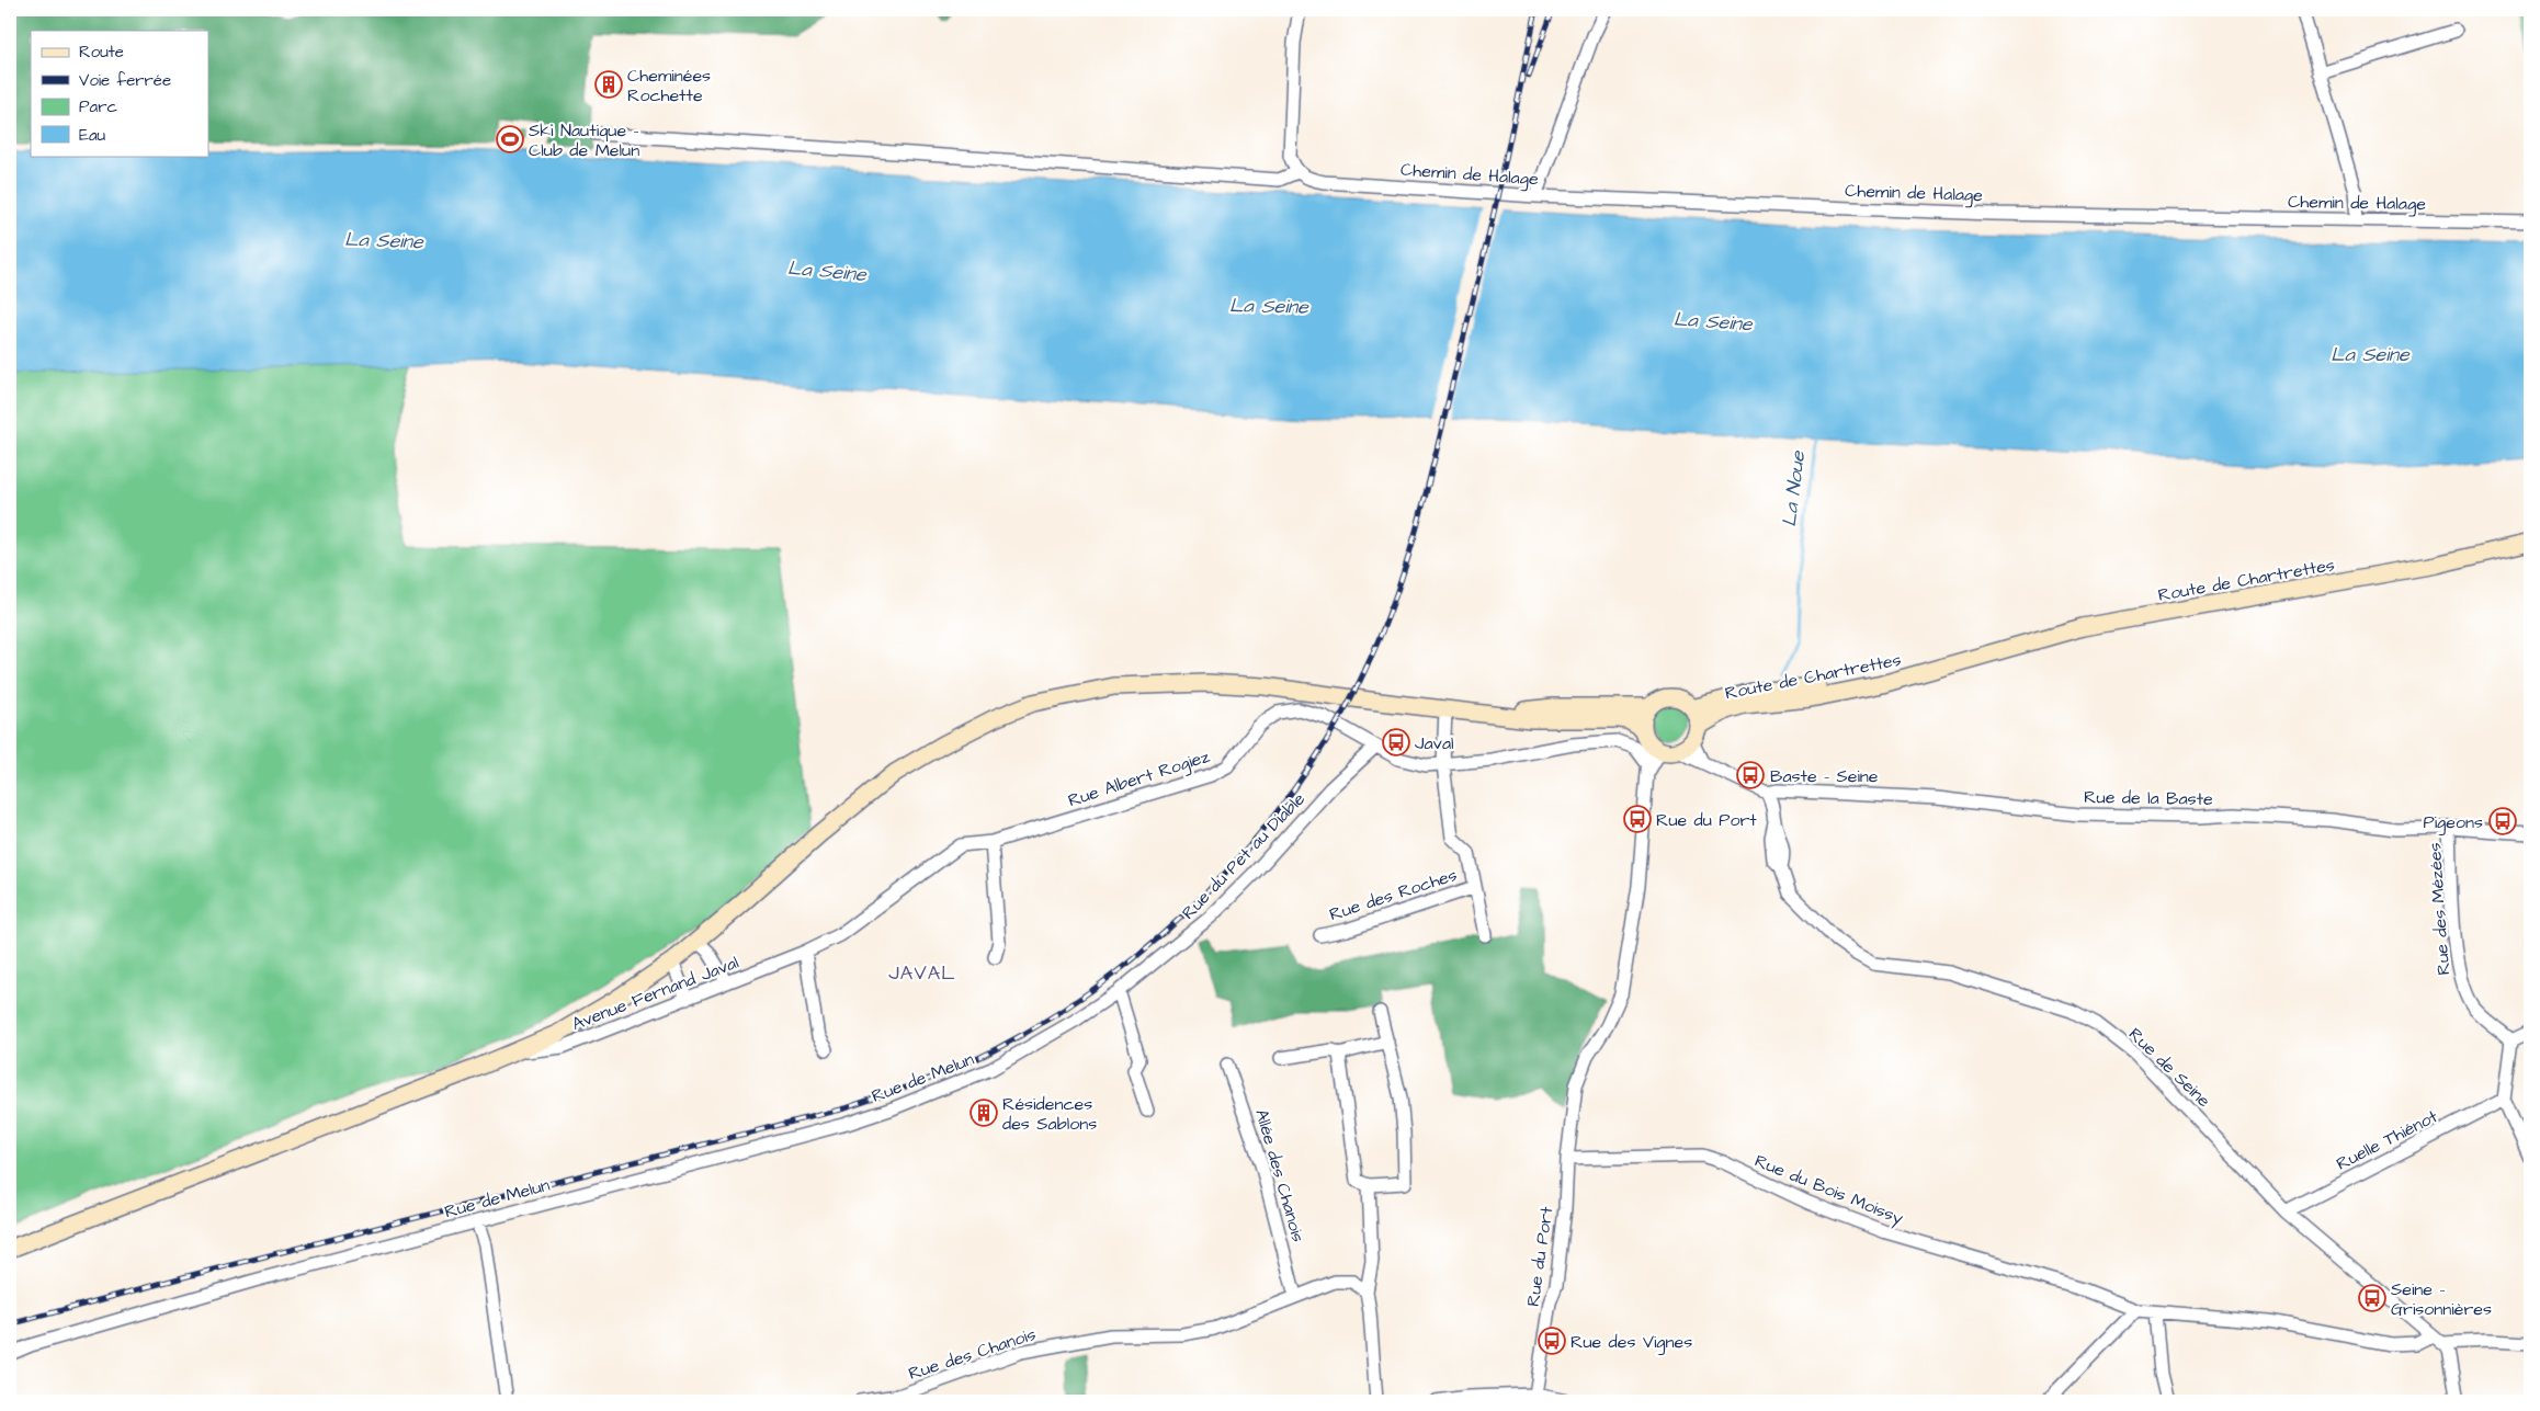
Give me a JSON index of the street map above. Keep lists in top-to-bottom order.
{
  "streets": {
    "main road": ["Route de Chartrettes"],
    "street": [
      "Chemin de Halage",
      "Rue Albert Rogiez",
      "Rue de la Baste",
      "Rue du Pet au Diable",
      "Rue des Roches",
      "Rue des Mézées",
      "Avenue Fernand Javal",
      "Rue de Seine",
      "Rue de Melun",
      "Ruelle Thiénot",
      "Allée des Chanois",
      "Rue du Bois Moissy",
      "Rue du Port",
      "Rue des Chanois"
    ]
  },
  "crossings": [
    ["Route de Chartrettes", "Rue du Port"],
    ["Rue Albert Rogiez", "Rue du Pet au Diable"],
    ["Rue Albert Rogiez", "Rue des Roches"],
    ["Rue Albert Rogiez", "Avenue Fernand Javal"],
    ["Rue Albert Rogiez", "Rue du Port"],
    ["Rue de la Baste", "Rue des Mézées"],
    ["Rue de la Baste", "Rue de Seine"],
    ["Rue du Pet au Diable", "Rue de Melun"],
    ["Rue de Seine", "Ruelle Thiénot"],
    ["Rue de Seine", "Rue du Bois Moissy"],
    ["Allée des Chanois", "Rue des Chanois"],
    ["Rue du Bois Moissy", "Rue du Port"]
  ],
  "districts": ["JAVAL"],
  "water": ["La Seine", "La Noue"],
  "places": {
    "building": ["Cheminées Rochette", "Résidences des Sablons"],
    "sports": ["Ski Nautique - Club de Melun"],
    "bus stop": [
      "Javal",
      "Baste - Seine",
      "Rue du Port",
      "Pigeons",
      "Seine - Grisonnières",
      "Rue des Vignes"
    ]
  },
  "legend": [
    "Route",
    "Voie ferrée",
    "Parc",
    "Eau"
  ]
}
